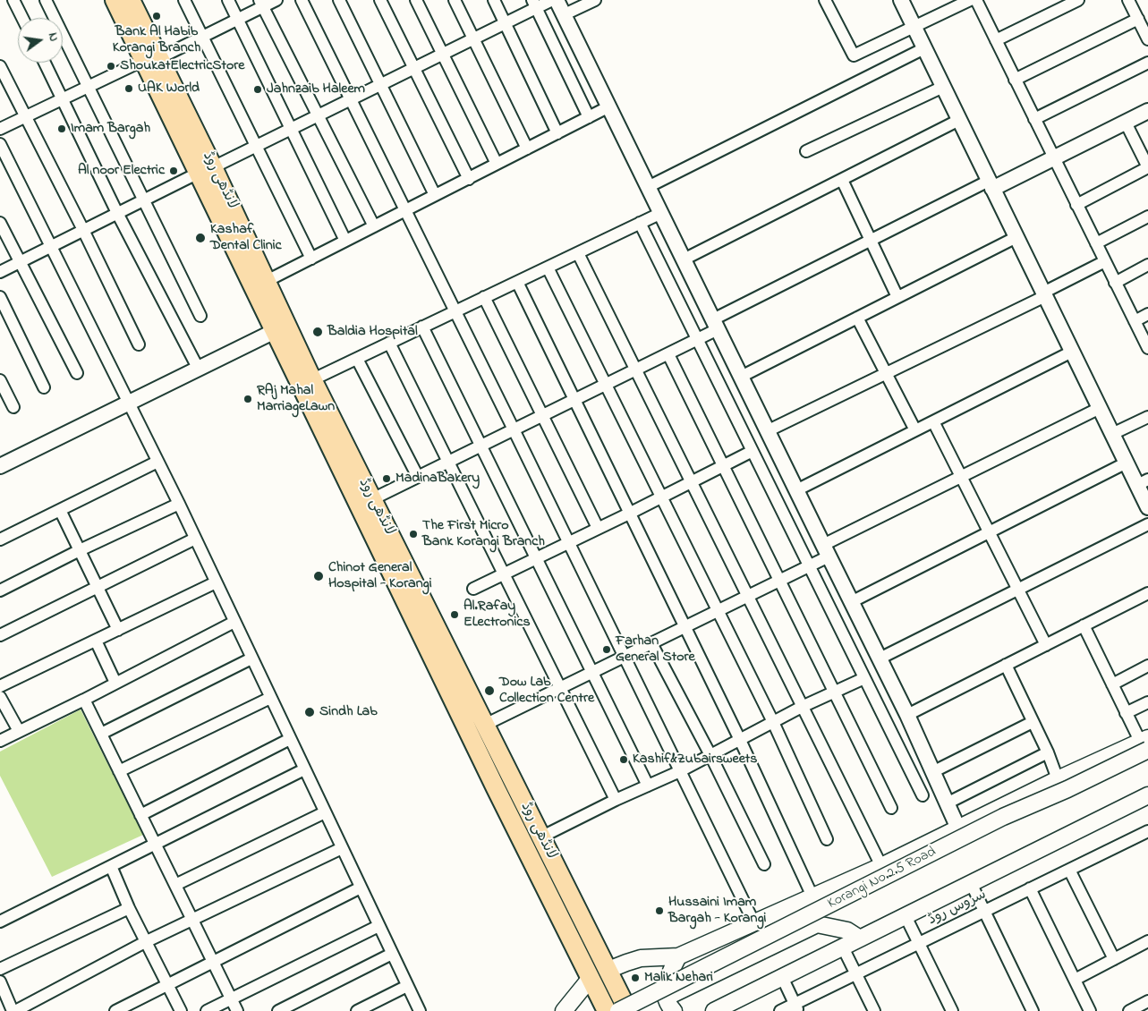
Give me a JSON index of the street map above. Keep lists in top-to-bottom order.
{
  "streets": {
    "main road": ["لانڈھی روڈ", "Korangi No.2.5 Road"],
    "street": ["سروس روڈ"]
  },
  "places": [
    "Bank Al Habib Korangi Branch",
    "ShoukatElectricStore",
    "UAK World",
    "Jahnzaib Haleem",
    "Imam Bargah",
    "Al noor Electric",
    "Kashaf Dental Clinic",
    "Baldia Hospital",
    "RAj Mahal MarriageLawn",
    "MadinaBakery",
    "The First Micro Bank Korangi Branch",
    "Chinot General Hospital - Korangi",
    "Al.Rafay ELectronics",
    "Farhan General Store",
    "Dow Lab Collection Centre",
    "Sindh Lab",
    "Kashif&Zubairsweets",
    "Hussaini Imam Bargah - Korangi",
    "Malik Nehari"
  ],
  "north": "right"
}
